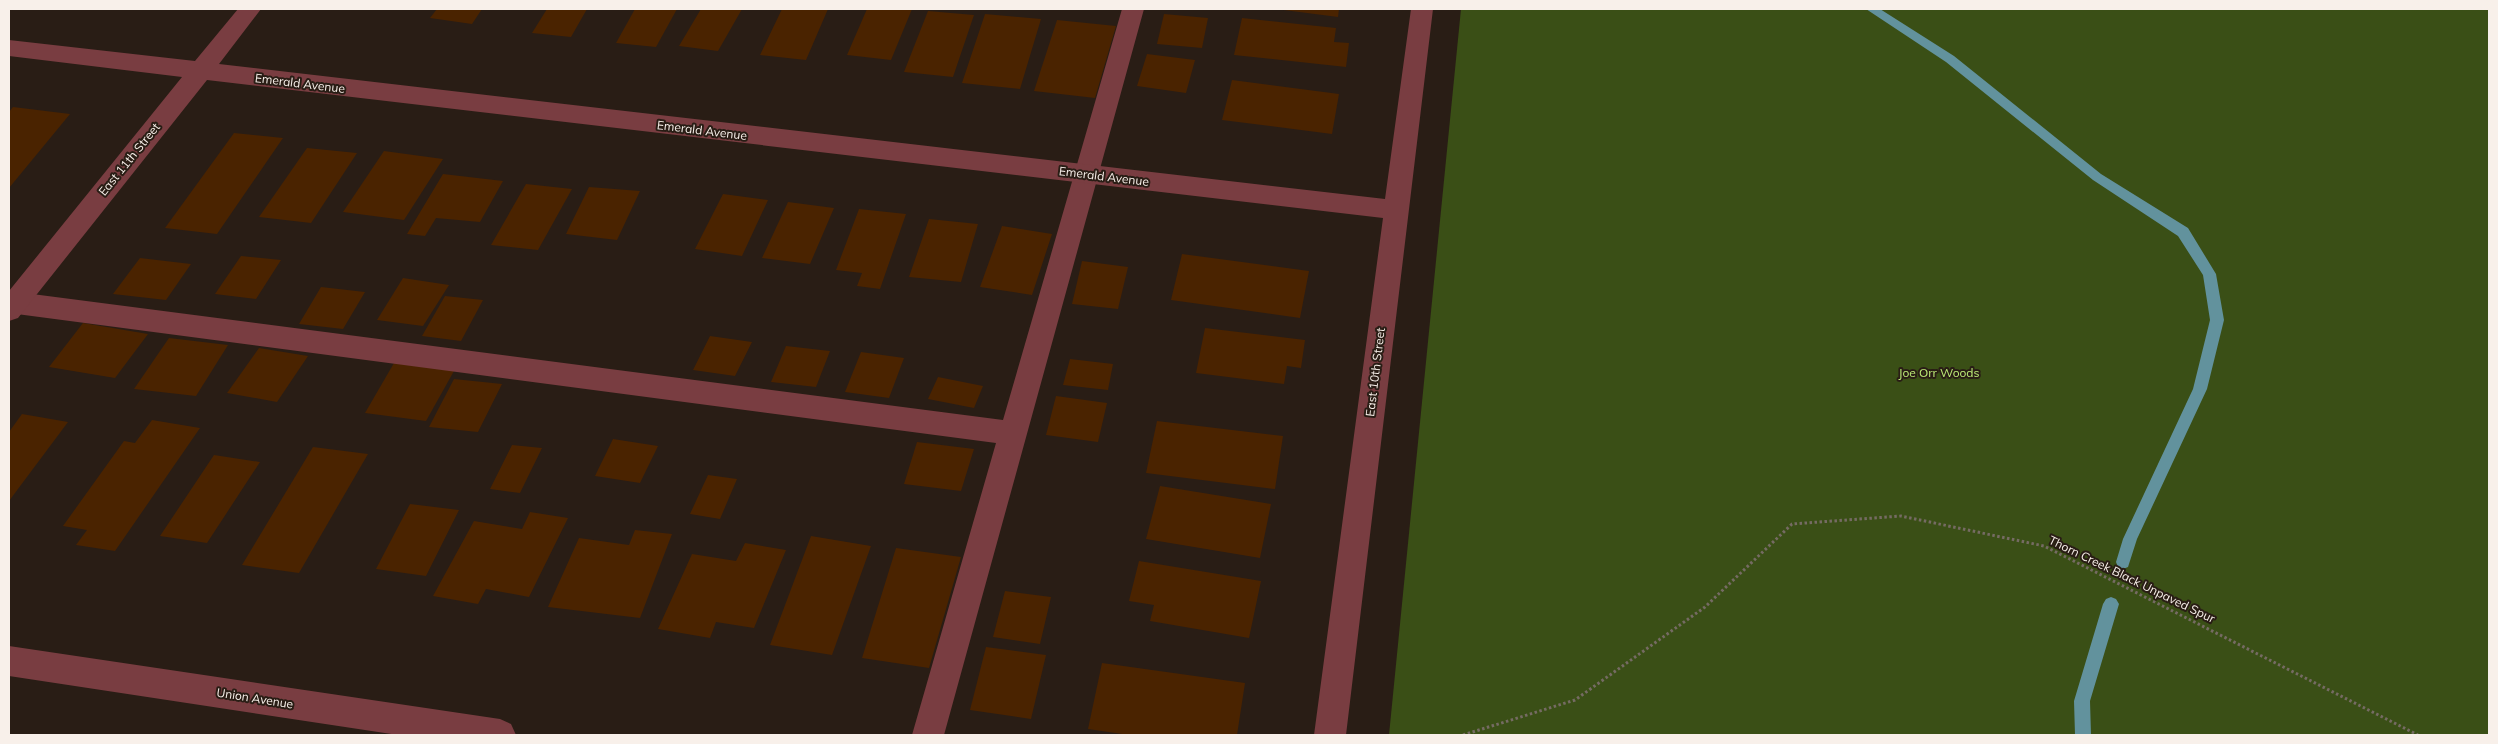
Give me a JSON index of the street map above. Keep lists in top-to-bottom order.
{
  "streets": {
    "street": [
      "Emerald Avenue",
      "East 11th Street",
      "East 10th Street",
      "Union Avenue"
    ],
    "path": ["Thorn Creek Black Unpaved Spur"]
  },
  "crossings": [
    ["Emerald Avenue", "East 11th Street"],
    ["Emerald Avenue", "East 10th Street"]
  ],
  "parks": ["Joe Orr Woods"]
}
